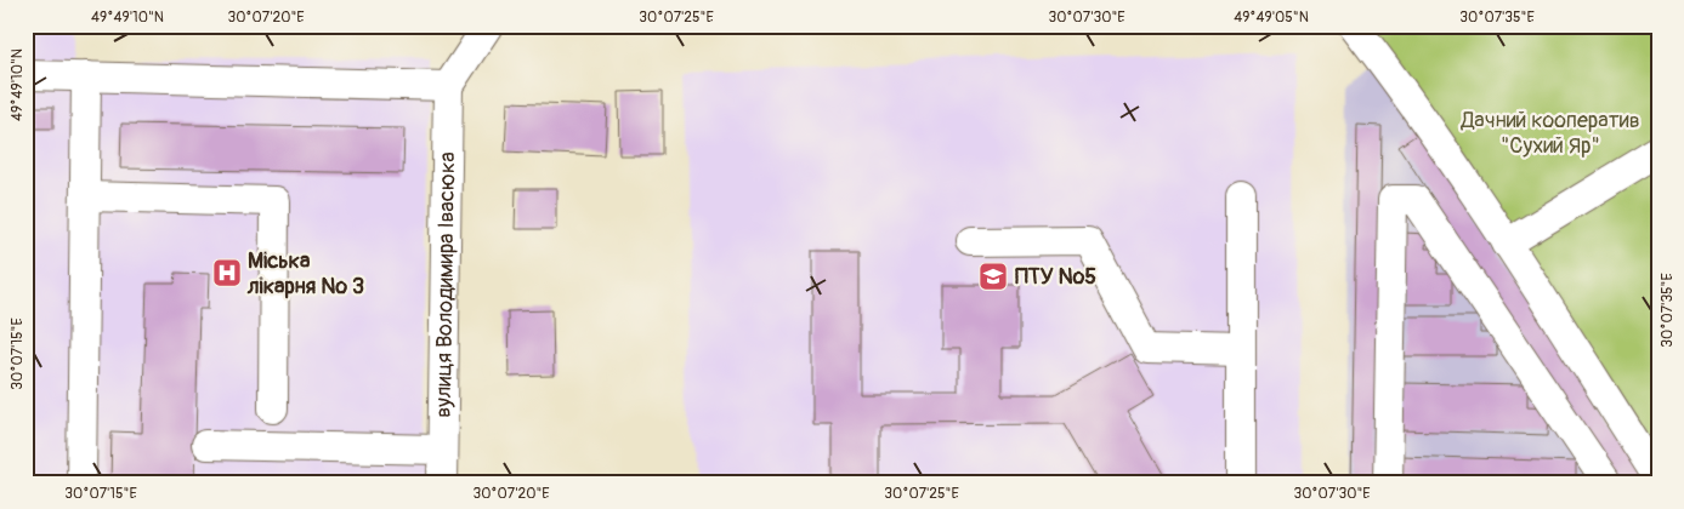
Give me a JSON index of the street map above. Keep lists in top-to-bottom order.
{
  "streets": {
    "street": ["вулиця Володимира Івасюка"]
  },
  "parks": ["Дачний кооператив \"Сухий Яр\""],
  "places": {
    "hospital": ["Міська лікарня № 3"],
    "school or university": ["ПТУ №5"]
  },
  "coordinates": [
    "49°49'10\"N",
    "30°07'20\"E",
    "30°07'25\"E",
    "30°07'30\"E",
    "49°49'05\"N",
    "30°07'35\"E",
    "30°07'15\"E"
  ]
}
